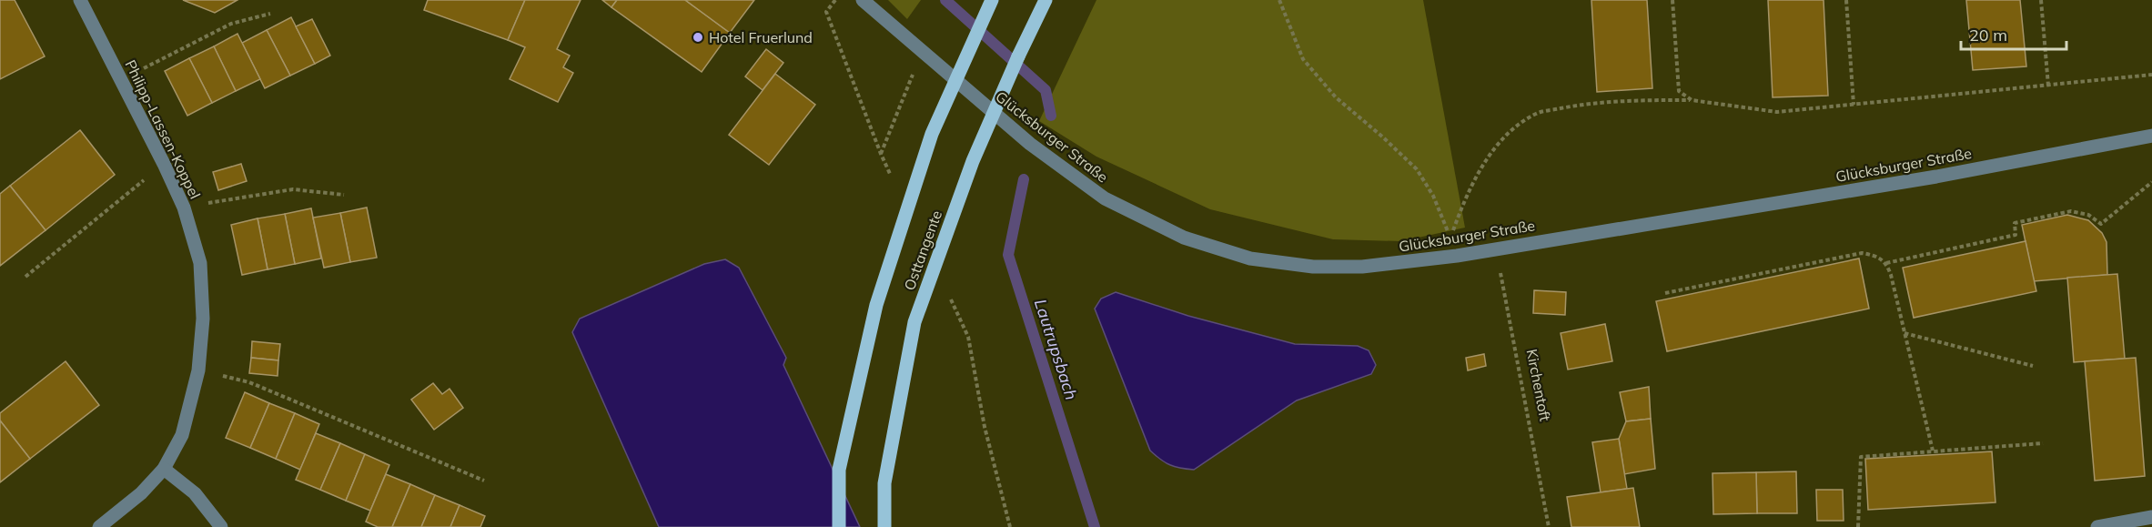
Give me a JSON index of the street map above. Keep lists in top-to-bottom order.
{
  "streets": {
    "main road": ["Osttangente"],
    "street": ["Philipp-Lassen-Koppel", "Glücksburger Straße"],
    "path": ["Kirchentoft"]
  },
  "crossings": [
    ["Glücksburger Straße", "Kirchentoft"]
  ],
  "water": ["Lautrupsbach"],
  "places": ["Hotel Fruerlund"],
  "scale_bar": "20 m"
}
